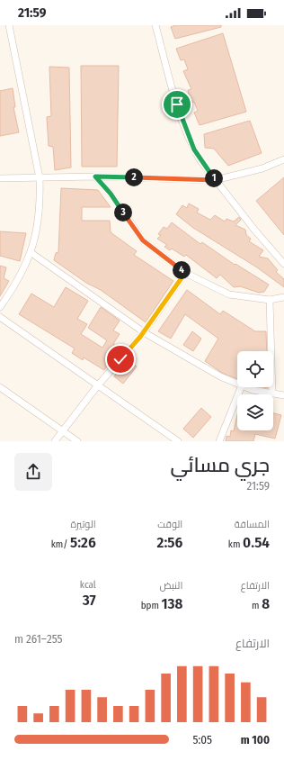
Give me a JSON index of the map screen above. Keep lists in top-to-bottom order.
{
  "page": {
    "status": "21:59",
    "pins": [
      "2",
      "1",
      "3",
      "4"
    ],
    "heading": ["جري مسائي", "21:59"],
    "stats": [
      ["المسافة", "0.54 km"],
      ["الوقت", "2:56"],
      ["الوتيرة", "5:26 /km"],
      ["الارتفاع", "8 m"],
      ["النبض", "138 bpm"],
      ["kcal", "37"]
    ],
    "chart": ["الارتفاع", "255–261 m"],
    "list": [
      {
        "name": "100 m",
        "note": "5:05"
      }
    ]
  }
}
